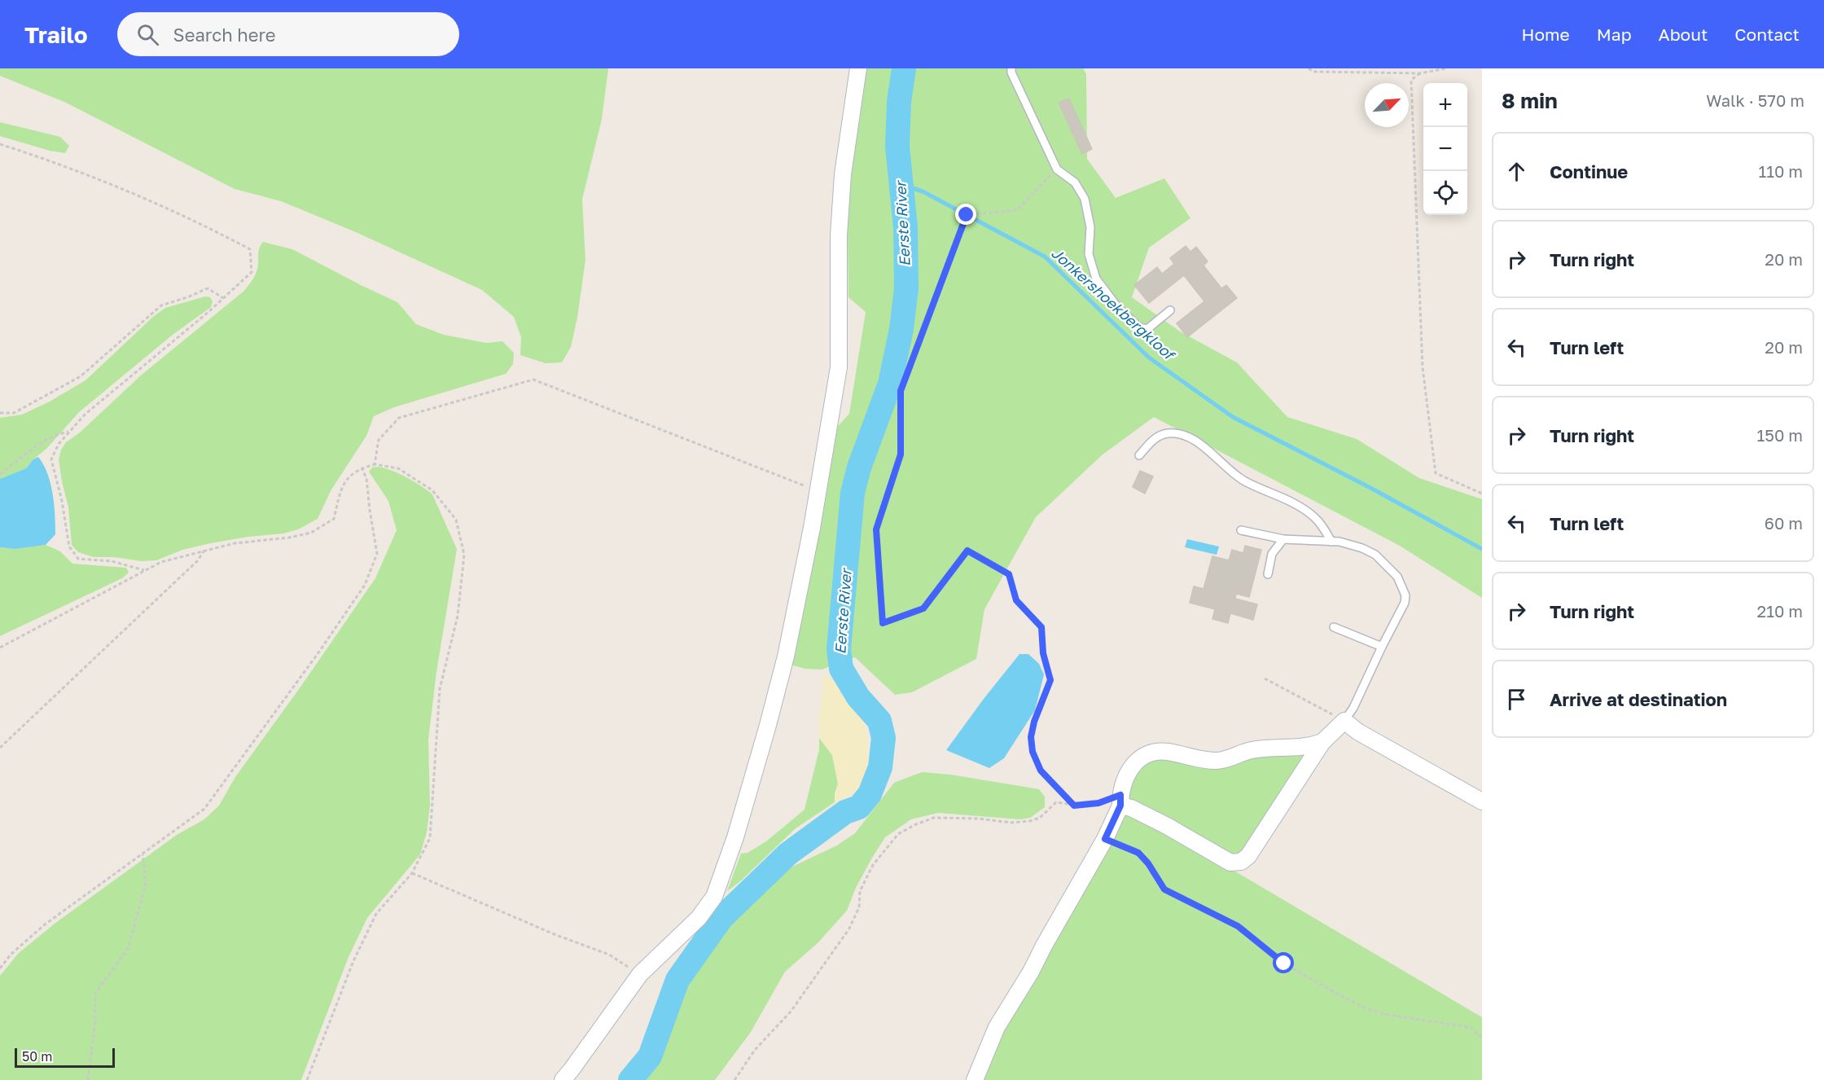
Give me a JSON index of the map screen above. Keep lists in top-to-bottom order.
{
  "water": ["Eerste River", "Jonkershoekbergkloof"],
  "scale_bar": "50 m",
  "north": "top right",
  "page": {
    "header": "Trailo",
    "search": "Search here",
    "nav": [
      "Home",
      "Map",
      "About",
      "Contact"
    ],
    "heading": ["8 min", "Walk · 570 m"],
    "map_buttons": ["+", "−"],
    "list": [
      ["Continue", "110 m"],
      ["Turn right", "20 m"],
      ["Turn left", "20 m"],
      ["Turn right", "150 m"],
      ["Turn left", "60 m"],
      ["Turn right", "210 m"],
      "Arrive at destination"
    ],
    "scale": "50 m"
  }
}
